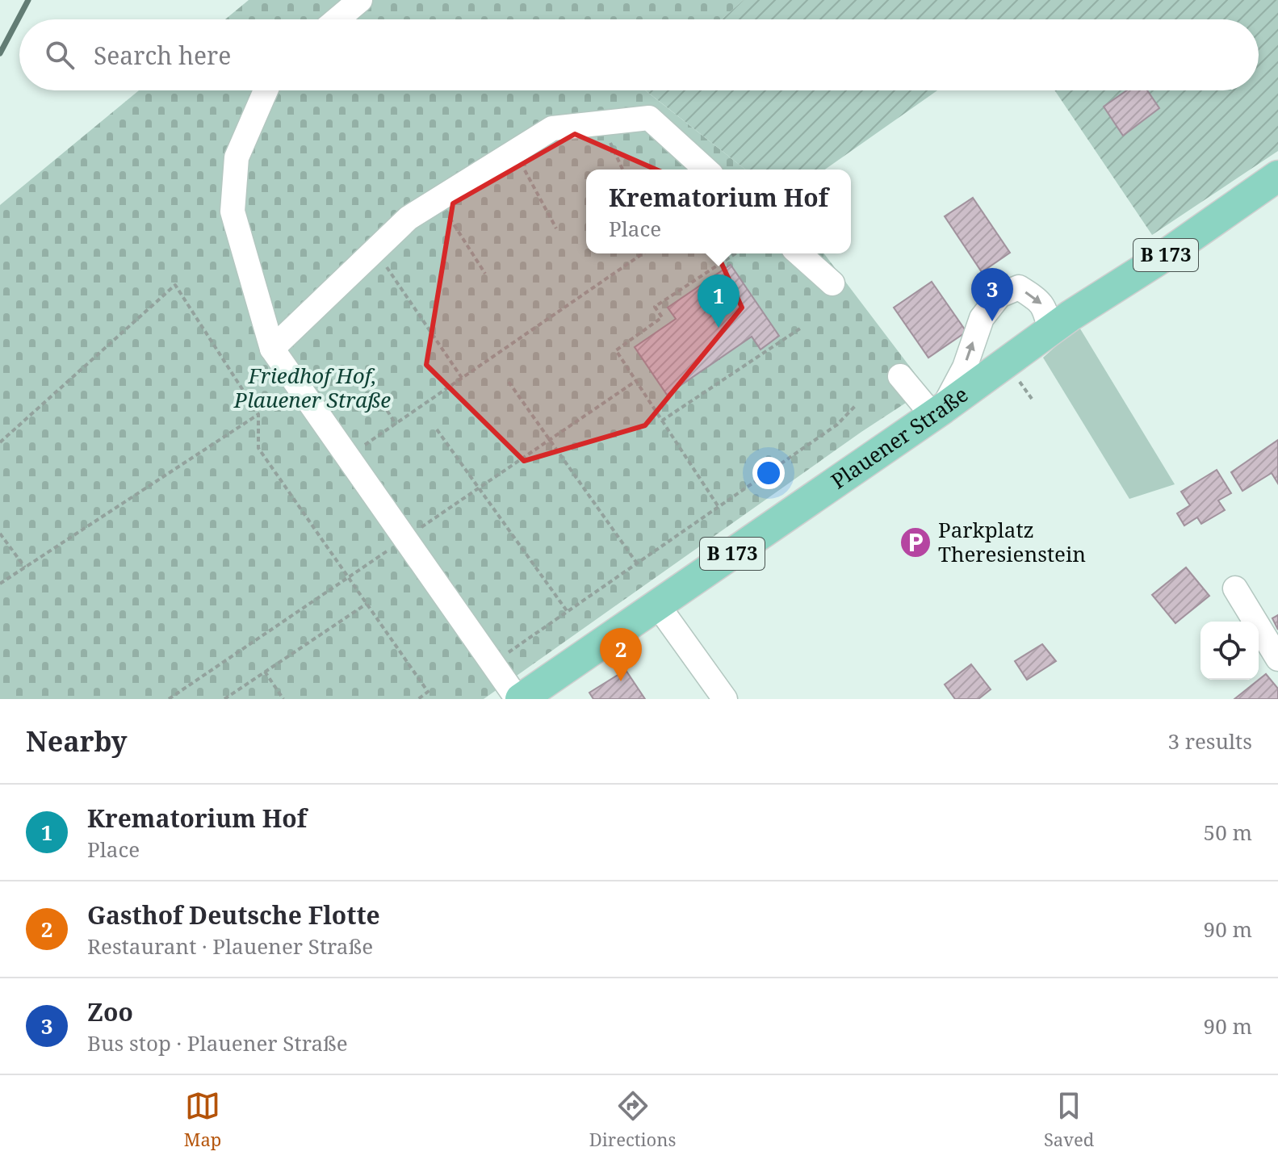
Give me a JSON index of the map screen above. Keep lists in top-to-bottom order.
{
  "streets": {
    "main road": ["B 173", "Plauener Straße"]
  },
  "parks": ["Friedhof Hof, Plauener Straße"],
  "places": {
    "parking": ["Parkplatz Theresienstein"]
  },
  "page": {
    "search": "Search here",
    "popup": ["Krematorium Hof", "Place"],
    "pins": ["3", "1", "2"],
    "heading": ["Nearby", "3 results"],
    "list": [
      {
        "mark": "1",
        "name": "Krematorium Hof",
        "note": "Place",
        "value": "50 m"
      },
      {
        "mark": "2",
        "name": "Gasthof Deutsche Flotte",
        "note": "Restaurant · Plauener Straße",
        "value": "90 m"
      },
      {
        "mark": "3",
        "name": "Zoo",
        "note": "Bus stop · Plauener Straße",
        "value": "90 m"
      }
    ],
    "nav": ["Map", "Directions", "Saved"]
  }
}
